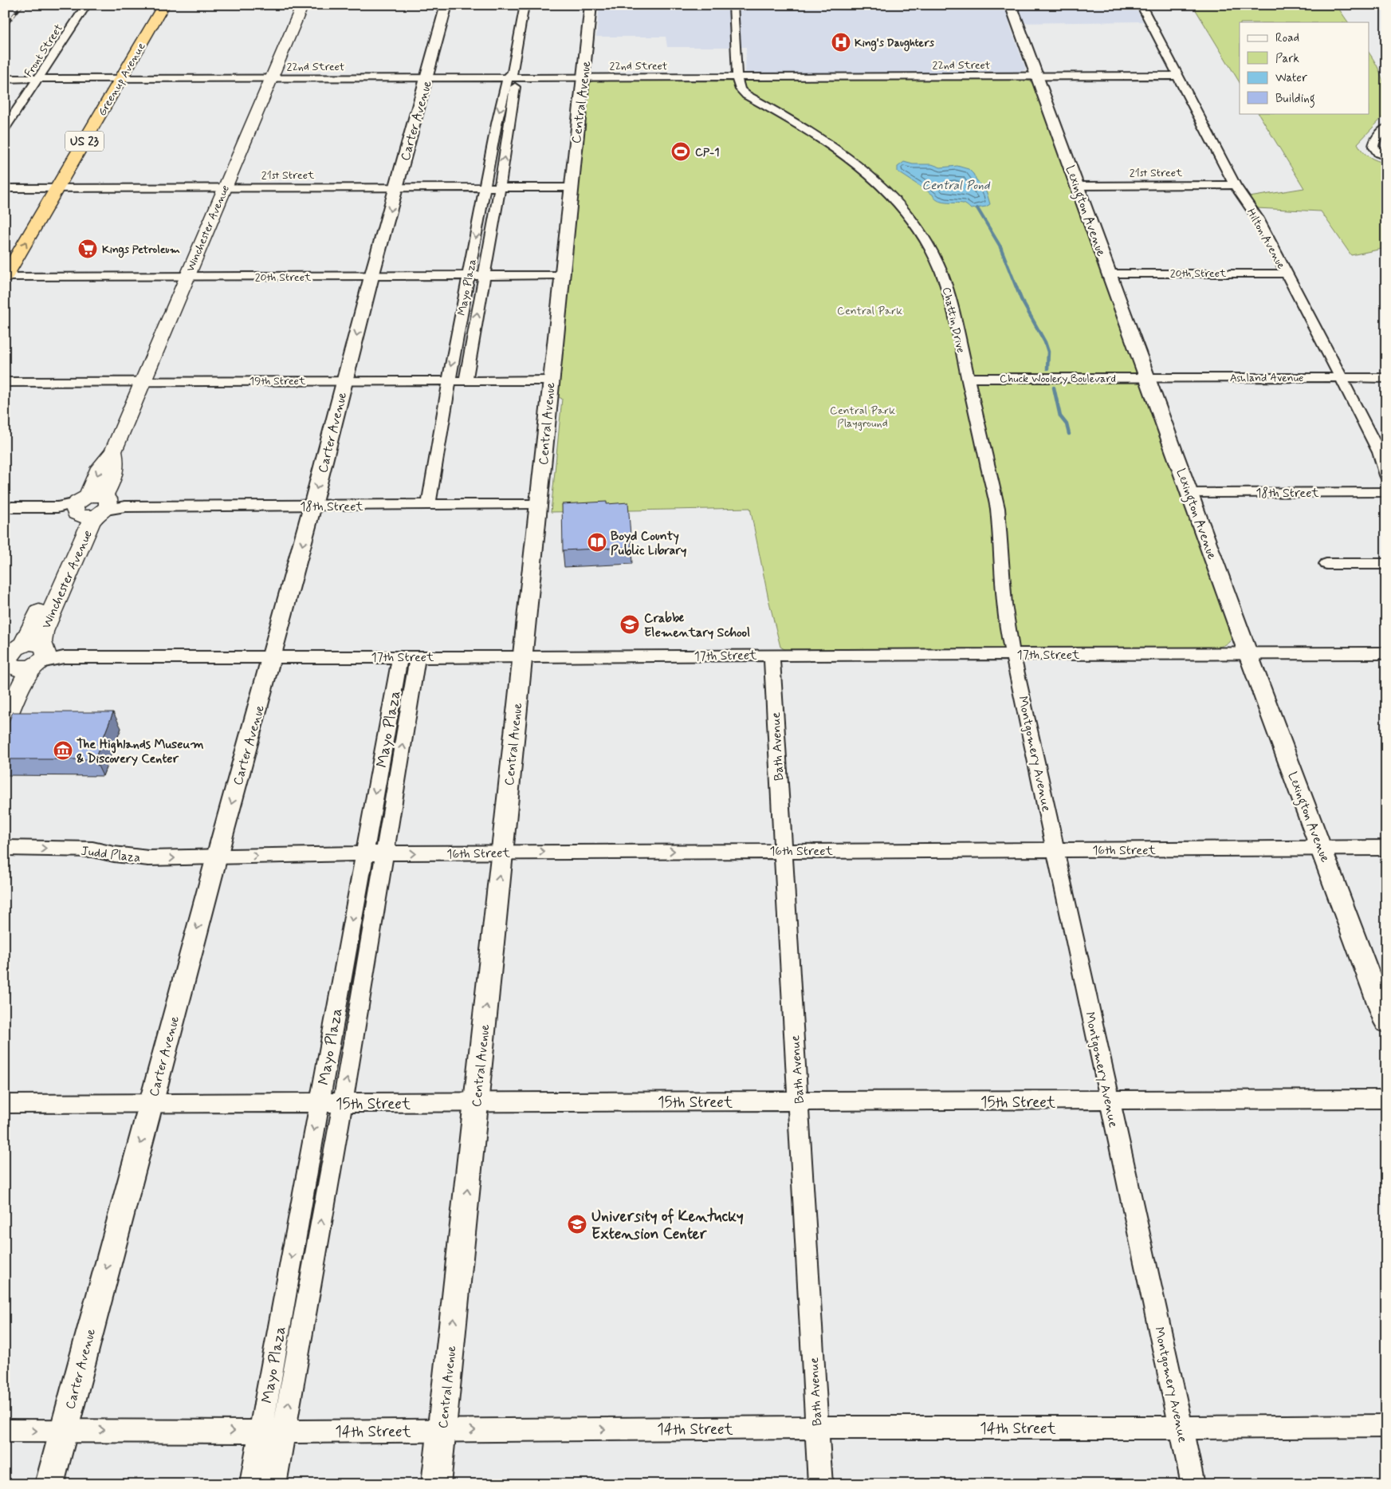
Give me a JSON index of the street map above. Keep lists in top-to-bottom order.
{
  "streets": {
    "highway": ["Greenup Avenue", "US 23"],
    "main road": ["Winchester Avenue"],
    "street": [
      "Front Street",
      "22nd Street",
      "Central Avenue",
      "Carter Avenue",
      "21st Street",
      "Lexington Avenue",
      "Hilton Avenue",
      "20th Street",
      "Mayo Plaza",
      "Chattin Drive",
      "Ashland Avenue",
      "Chuck Woolery Boulevard",
      "19th Street",
      "18th Street",
      "17th Street",
      "Bath Avenue",
      "Montgomery Avenue",
      "16th Street",
      "Judd Plaza",
      "15th Street",
      "14th Street"
    ]
  },
  "crossings": [
    ["Front Street", "22nd Street"],
    ["22nd Street", "Greenup Avenue"],
    ["22nd Street", "Central Avenue"],
    ["22nd Street", "Carter Avenue"],
    ["22nd Street", "Lexington Avenue"],
    ["22nd Street", "Winchester Avenue"],
    ["22nd Street", "Hilton Avenue"],
    ["22nd Street", "Mayo Plaza"],
    ["22nd Street", "Chattin Drive"],
    ["Greenup Avenue", "21st Street"],
    ["Greenup Avenue", "20th Street"],
    ["Central Avenue", "21st Street"],
    ["Central Avenue", "20th Street"],
    ["Central Avenue", "19th Street"],
    ["Central Avenue", "18th Street"],
    ["Central Avenue", "17th Street"],
    ["Central Avenue", "16th Street"],
    ["Central Avenue", "15th Street"],
    ["Central Avenue", "14th Street"],
    ["Carter Avenue", "21st Street"],
    ["Carter Avenue", "20th Street"],
    ["Carter Avenue", "19th Street"],
    ["Carter Avenue", "18th Street"],
    ["Carter Avenue", "17th Street"],
    ["Carter Avenue", "16th Street"],
    ["Carter Avenue", "Judd Plaza"],
    ["Carter Avenue", "15th Street"],
    ["Carter Avenue", "14th Street"],
    ["21st Street", "Lexington Avenue"],
    ["21st Street", "Winchester Avenue"],
    ["21st Street", "Hilton Avenue"],
    ["21st Street", "Mayo Plaza"],
    ["Lexington Avenue", "20th Street"],
    ["Lexington Avenue", "Ashland Avenue"],
    ["Lexington Avenue", "Chuck Woolery Boulevard"],
    ["Lexington Avenue", "18th Street"],
    ["Lexington Avenue", "17th Street"],
    ["Lexington Avenue", "16th Street"],
    ["Winchester Avenue", "20th Street"],
    ["Winchester Avenue", "19th Street"],
    ["Winchester Avenue", "18th Street"],
    ["Winchester Avenue", "17th Street"],
    ["Hilton Avenue", "20th Street"],
    ["Hilton Avenue", "Ashland Avenue"],
    ["20th Street", "Mayo Plaza"],
    ["Mayo Plaza", "19th Street"],
    ["Mayo Plaza", "18th Street"],
    ["Mayo Plaza", "17th Street"],
    ["Mayo Plaza", "16th Street"],
    ["Mayo Plaza", "15th Street"],
    ["Mayo Plaza", "14th Street"],
    ["Chattin Drive", "Chuck Woolery Boulevard"],
    ["Chattin Drive", "17th Street"],
    ["Chattin Drive", "Montgomery Avenue"],
    ["Ashland Avenue", "Chuck Woolery Boulevard"],
    ["17th Street", "Bath Avenue"],
    ["17th Street", "Montgomery Avenue"],
    ["Bath Avenue", "16th Street"],
    ["Bath Avenue", "15th Street"],
    ["Bath Avenue", "14th Street"],
    ["Montgomery Avenue", "16th Street"],
    ["Montgomery Avenue", "15th Street"],
    ["Montgomery Avenue", "14th Street"],
    ["16th Street", "Judd Plaza"]
  ],
  "one_way": [
    "Central Avenue",
    "Carter Avenue",
    "16th Street",
    "Judd Plaza",
    "14th Street"
  ],
  "water": ["Central Pond"],
  "parks": ["Central Park", "Central Park Playground"],
  "places": {
    "hospital": ["King's Daughters"],
    "sports": ["CP-1"],
    "supermarket": ["Kings Petroleum"],
    "library": ["Boyd County Public Library"],
    "school or university": ["Crabbe Elementary School", "University of Kentucky Extension Center"],
    "museum": ["The Highlands Museum & Discovery Center"]
  },
  "legend": [
    "Road",
    "Park",
    "Water",
    "Building"
  ]
}
